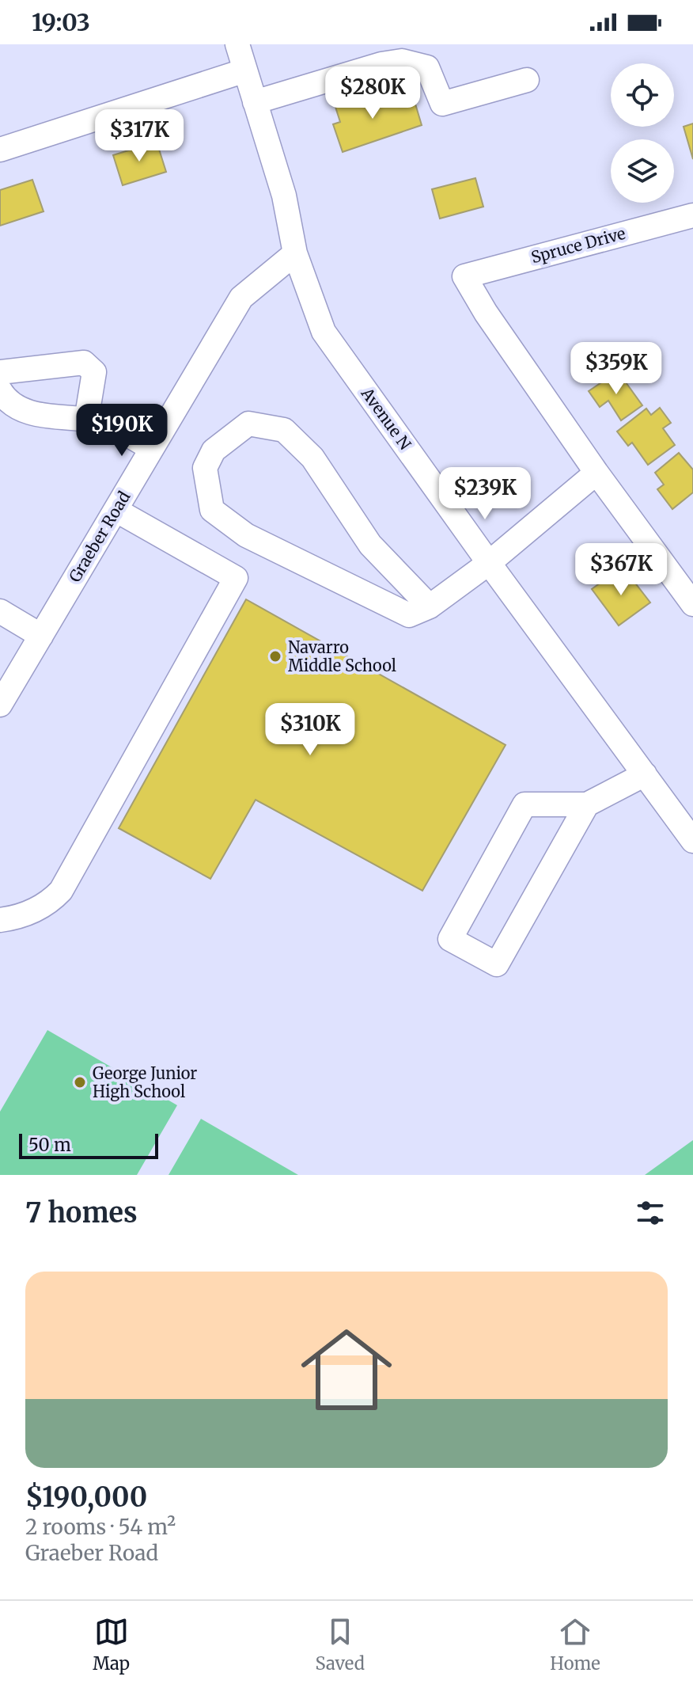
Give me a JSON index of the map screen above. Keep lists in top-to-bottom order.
{
  "streets": {
    "street": ["Spruce Drive", "Avenue N", "Graeber Road"]
  },
  "crossings": [
    ["Avenue N", "Graeber Road"]
  ],
  "places": ["Navarro Middle School", "George Junior High School"],
  "scale_bar": "50 m",
  "page": {
    "status": "19:03",
    "price": [
      "$280K",
      "$317K",
      "$359K",
      "$190K",
      "$239K",
      "$367K",
      "$310K"
    ],
    "scale": "50 m",
    "heading": "7 homes",
    "list": [
      {
        "name": "$190,000",
        "note": "2 rooms · 54 m² · Graeber Road"
      }
    ],
    "tabs": ["Map", "Saved", "Home"]
  }
}
